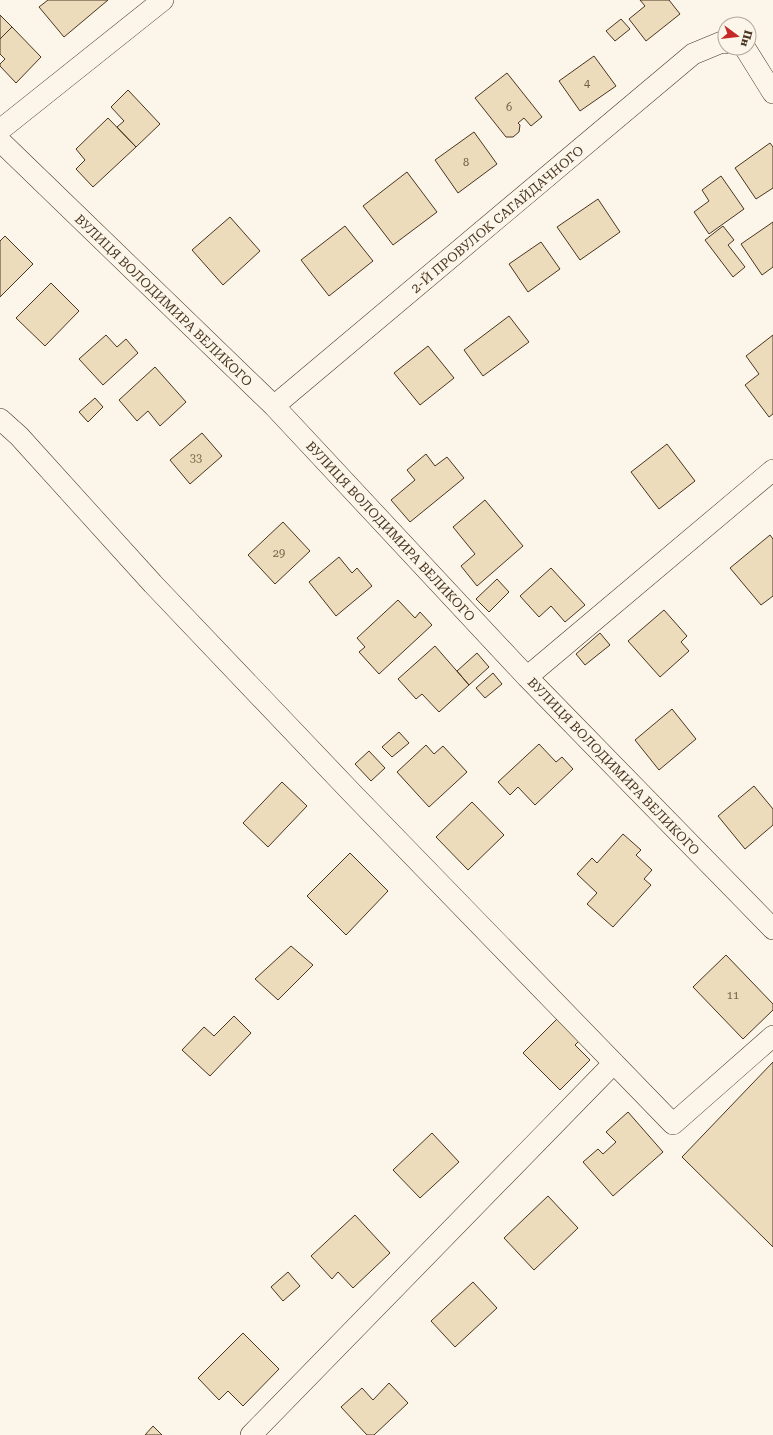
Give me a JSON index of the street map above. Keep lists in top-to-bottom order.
{
  "streets": {
    "street": ["2-Й ПРОВУЛОК САГАЙДАЧНОГО", "ВУЛИЦЯ ВОЛОДИМИРА ВЕЛИКОГО"]
  },
  "crossings": [
    ["2-Й ПРОВУЛОК САГАЙДАЧНОГО", "ВУЛИЦЯ ВОЛОДИМИРА ВЕЛИКОГО"]
  ],
  "house_numbers": [
    "4",
    "6",
    "8",
    "33",
    "29",
    "11"
  ],
  "north": "right"
}
